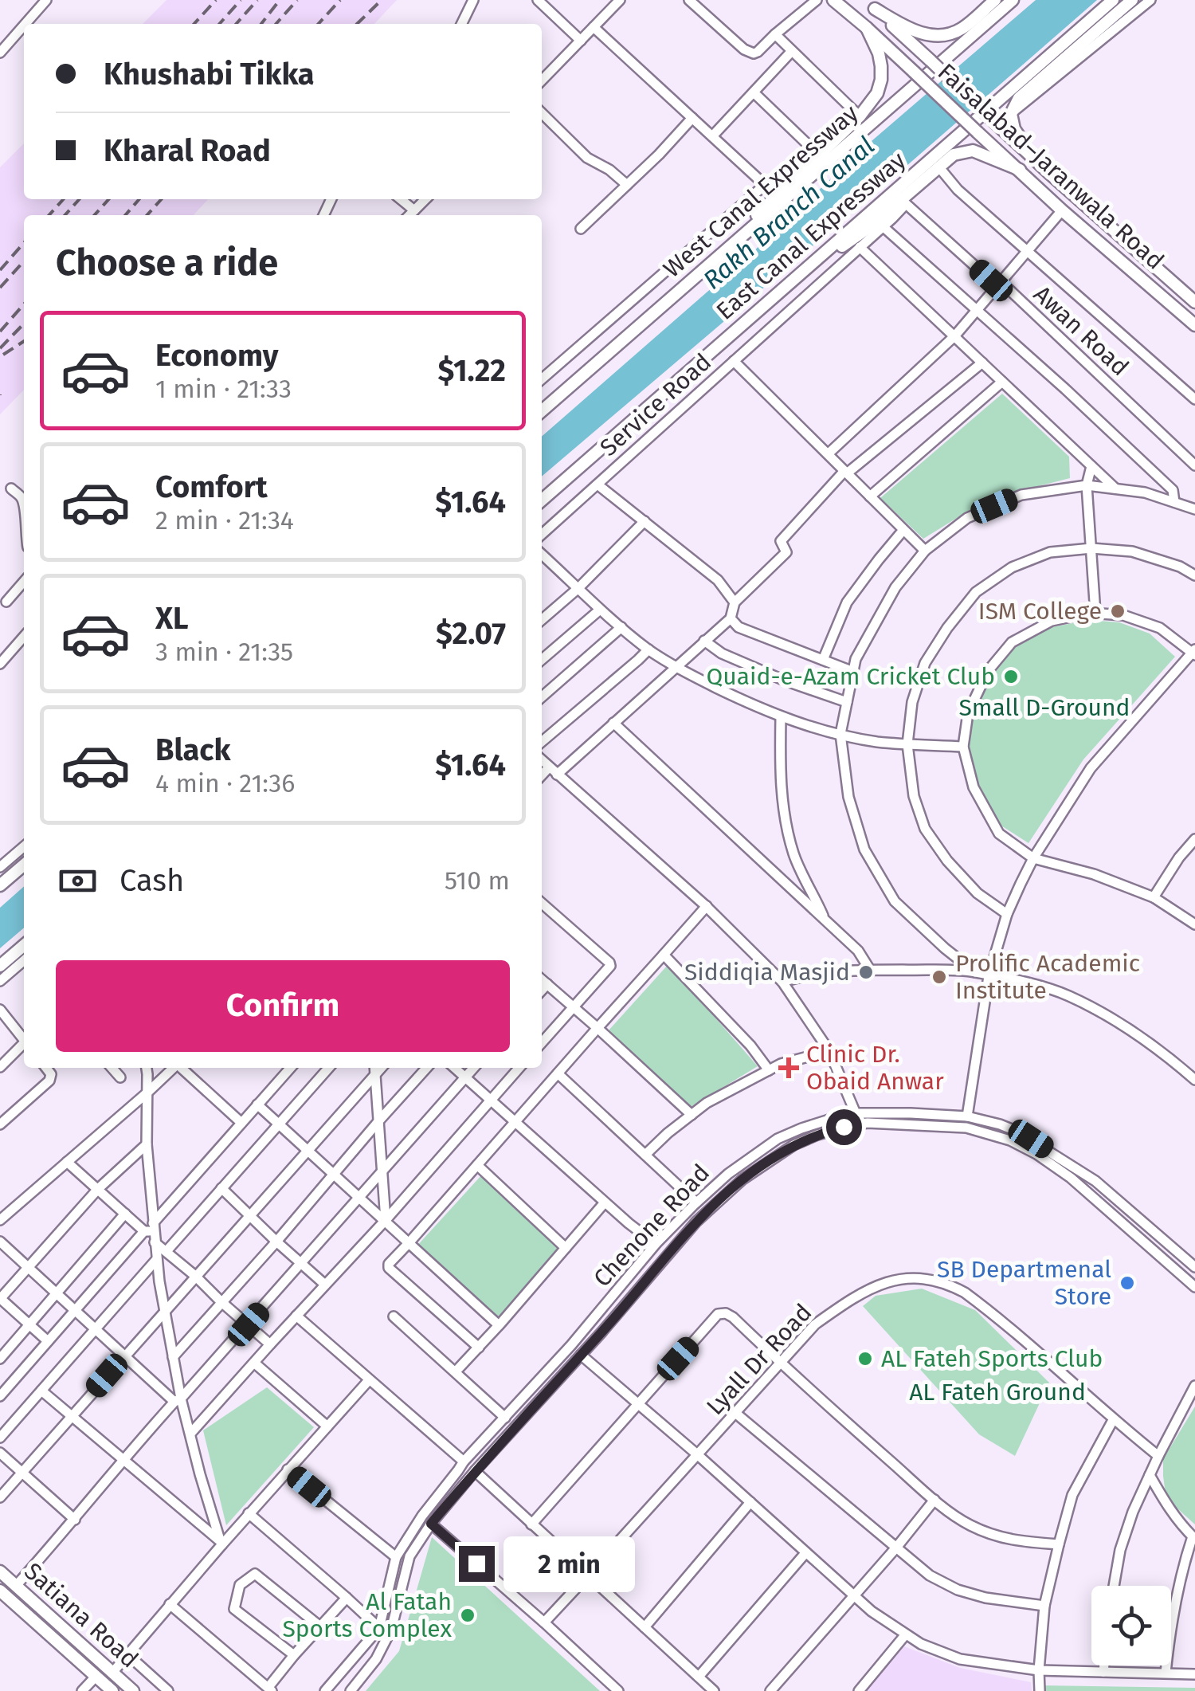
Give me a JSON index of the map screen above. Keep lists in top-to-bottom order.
{
  "streets": {
    "main road": [
      "Faisalabad–Jaranwala Road",
      "West Canal Expressway",
      "East Canal Expressway",
      "Satiana Road"
    ],
    "street": [
      "Awan Road",
      "Service Road",
      "Chenone Road",
      "Lyall Dr Road"
    ]
  },
  "crossings": [
    ["Awan Road", "Service Road"]
  ],
  "water": ["Rakh Branch Canal"],
  "parks": ["Small D-Ground", "AL Fateh Ground"],
  "places": {
    "other": [
      "ISM College",
      "Quaid-e-Azam Cricket Club",
      "Siddiqia Masjid",
      "Prolific Academic Institute",
      "SB Departmenal Store",
      "AL Fateh Sports Club",
      "Al Fatah Sports Complex"
    ],
    "health": ["Clinic Dr. Obaid Anwar"]
  },
  "page": {
    "banner": ["Khushabi Tikka", "Kharal Road"],
    "heading": "Choose a ride",
    "list": [
      {
        "name": "Economy",
        "note": "1 min · 21:33",
        "value": "$1.22"
      },
      {
        "name": "Comfort",
        "note": "2 min · 21:34",
        "value": "$1.64"
      },
      {
        "name": "XL",
        "note": "3 min · 21:35",
        "value": "$2.07"
      },
      {
        "name": "Black",
        "note": "4 min · 21:36",
        "value": "$1.64"
      }
    ],
    "pay": ["Cash", "510 m"],
    "buttons": "Confirm",
    "bubble": "2 min"
  }
}
